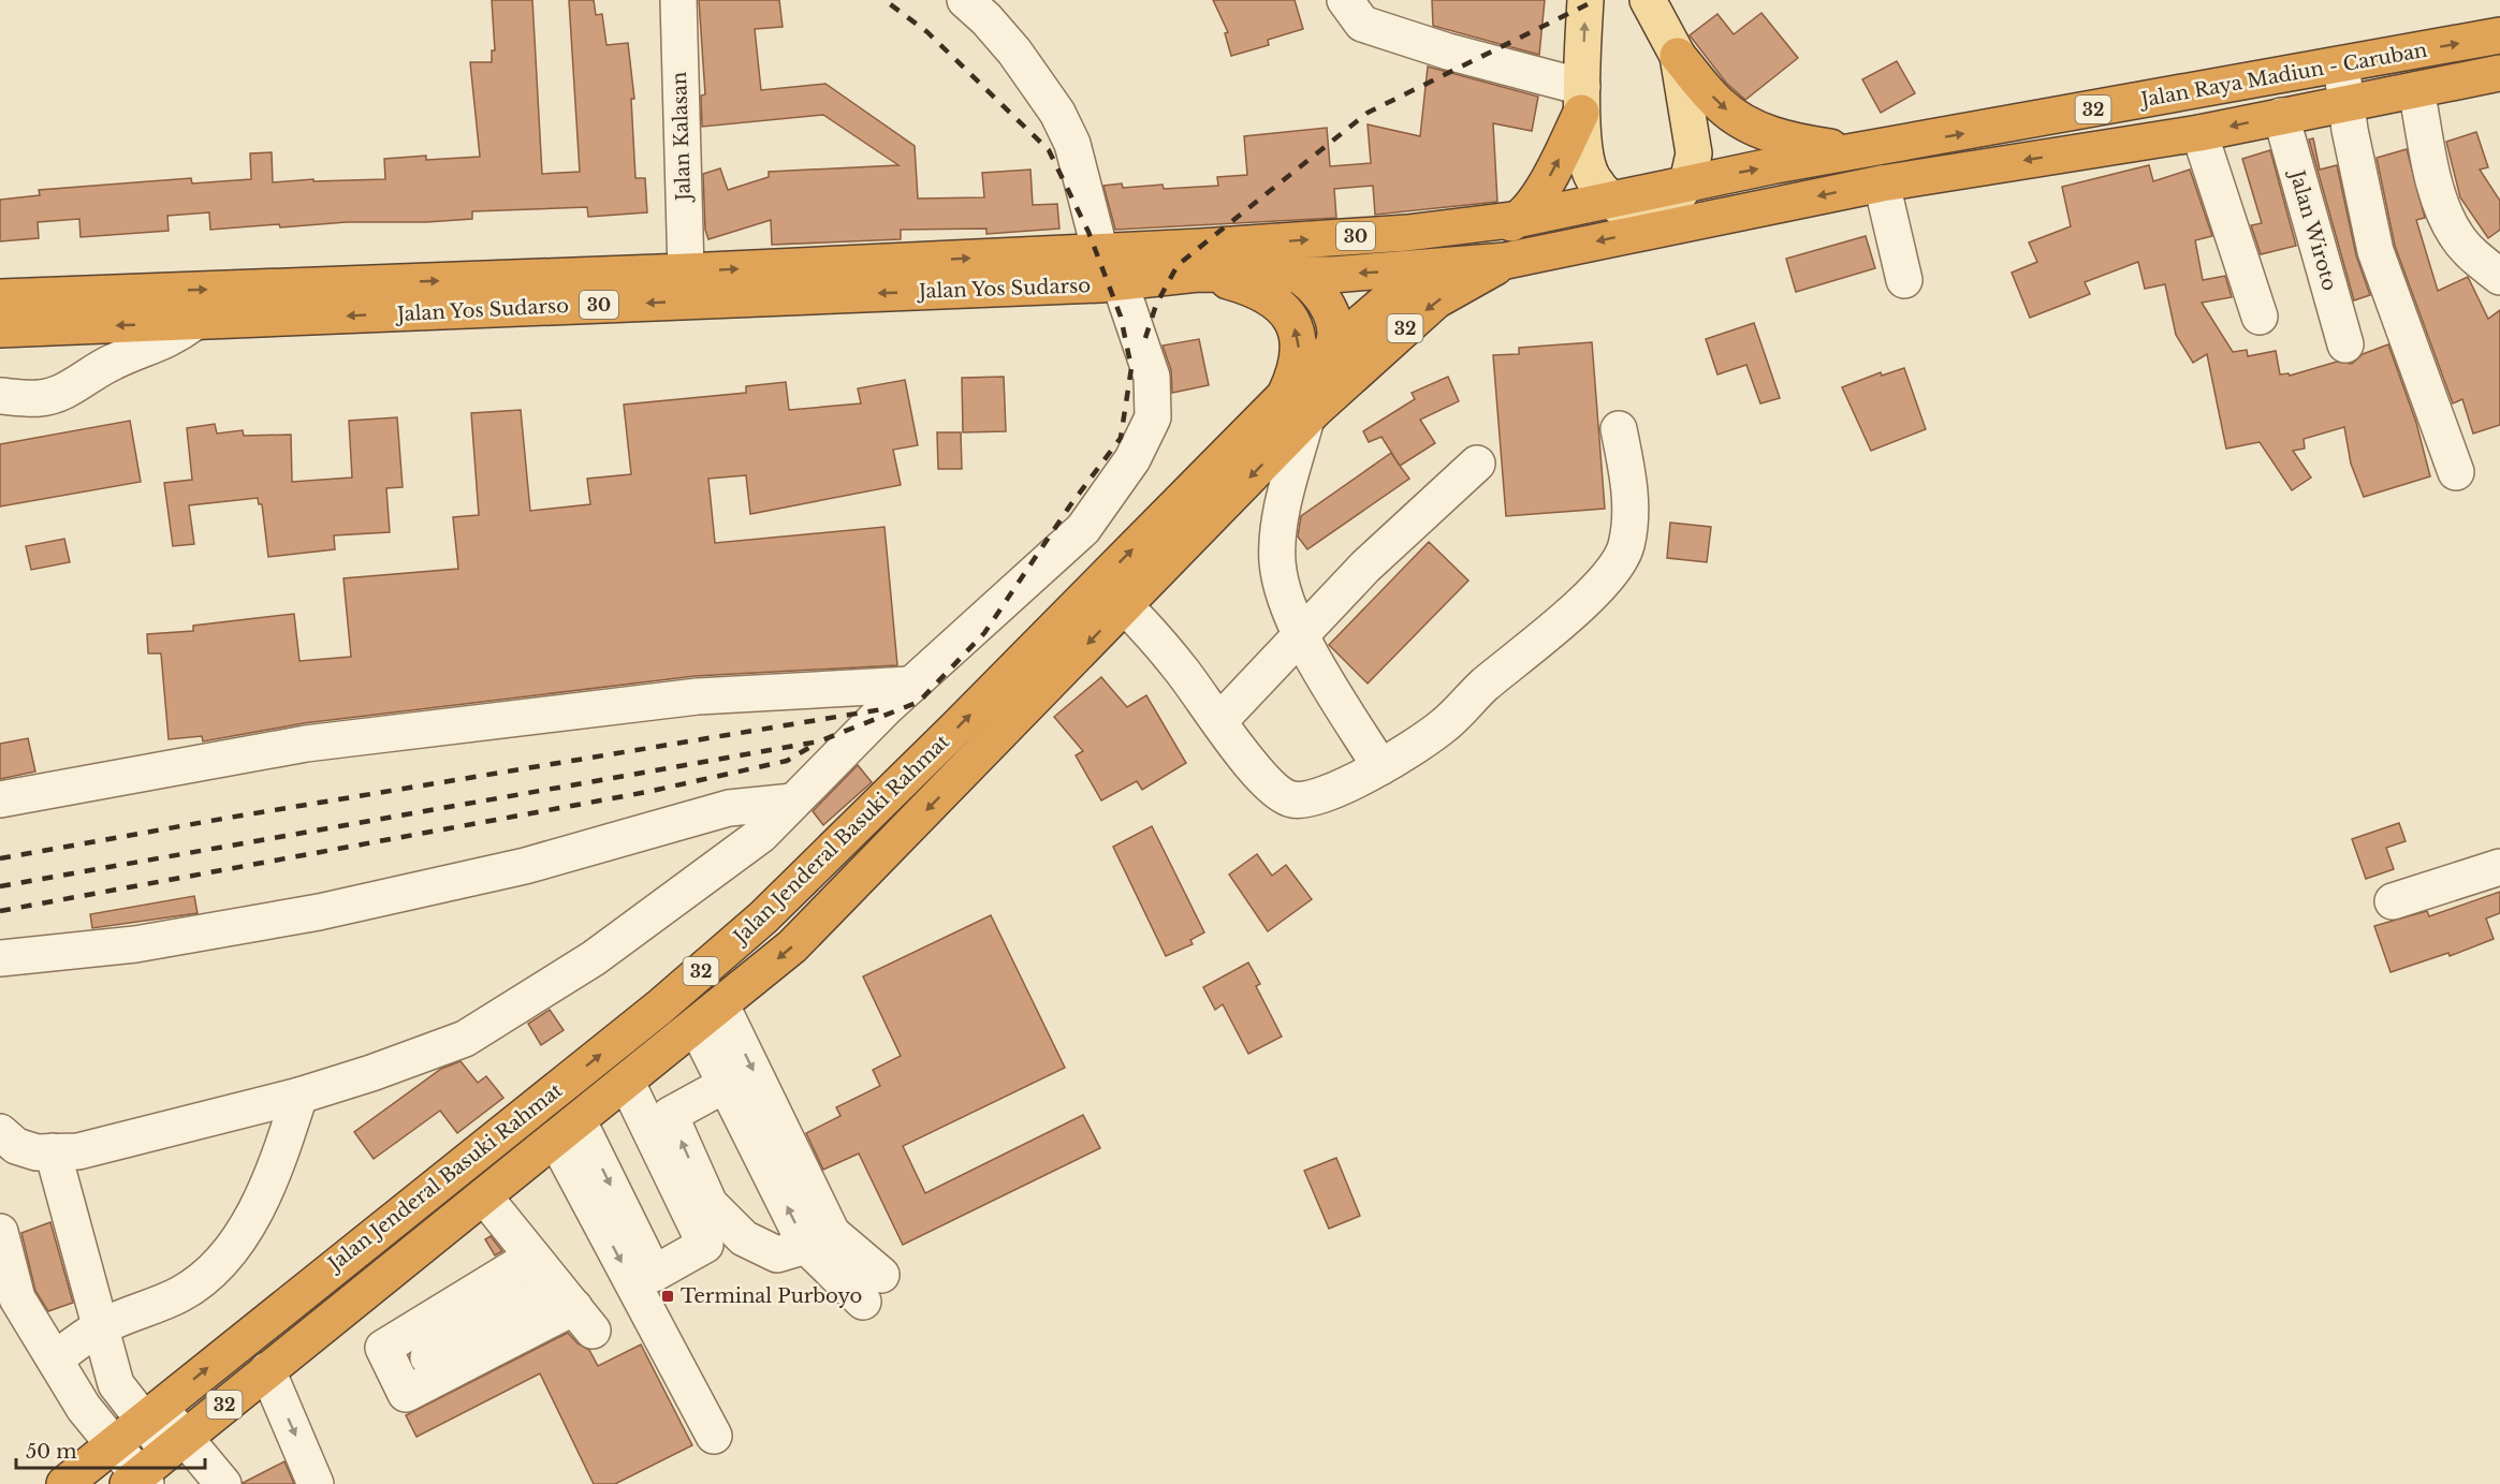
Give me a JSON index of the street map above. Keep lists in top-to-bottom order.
{
  "streets": {
    "highway": [
      "Jalan Raya Madiun - Caruban",
      "32",
      "30",
      "Jalan Yos Sudarso",
      "Jalan Jenderal Basuki Rahmat"
    ],
    "street": ["Jalan Kalasan", "Jalan Wiroto"]
  },
  "crossings": [
    ["Jalan Raya Madiun - Caruban", "32"],
    ["Jalan Raya Madiun - Caruban", "Jalan Wiroto"],
    ["32", "30"],
    ["32", "Jalan Jenderal Basuki Rahmat"],
    ["Jalan Kalasan", "Jalan Yos Sudarso"],
    ["30", "Jalan Yos Sudarso"],
    ["30", "Jalan Jenderal Basuki Rahmat"]
  ],
  "places": {
    "transit": ["Terminal Purboyo"]
  },
  "scale_bar": "50 m"
}
